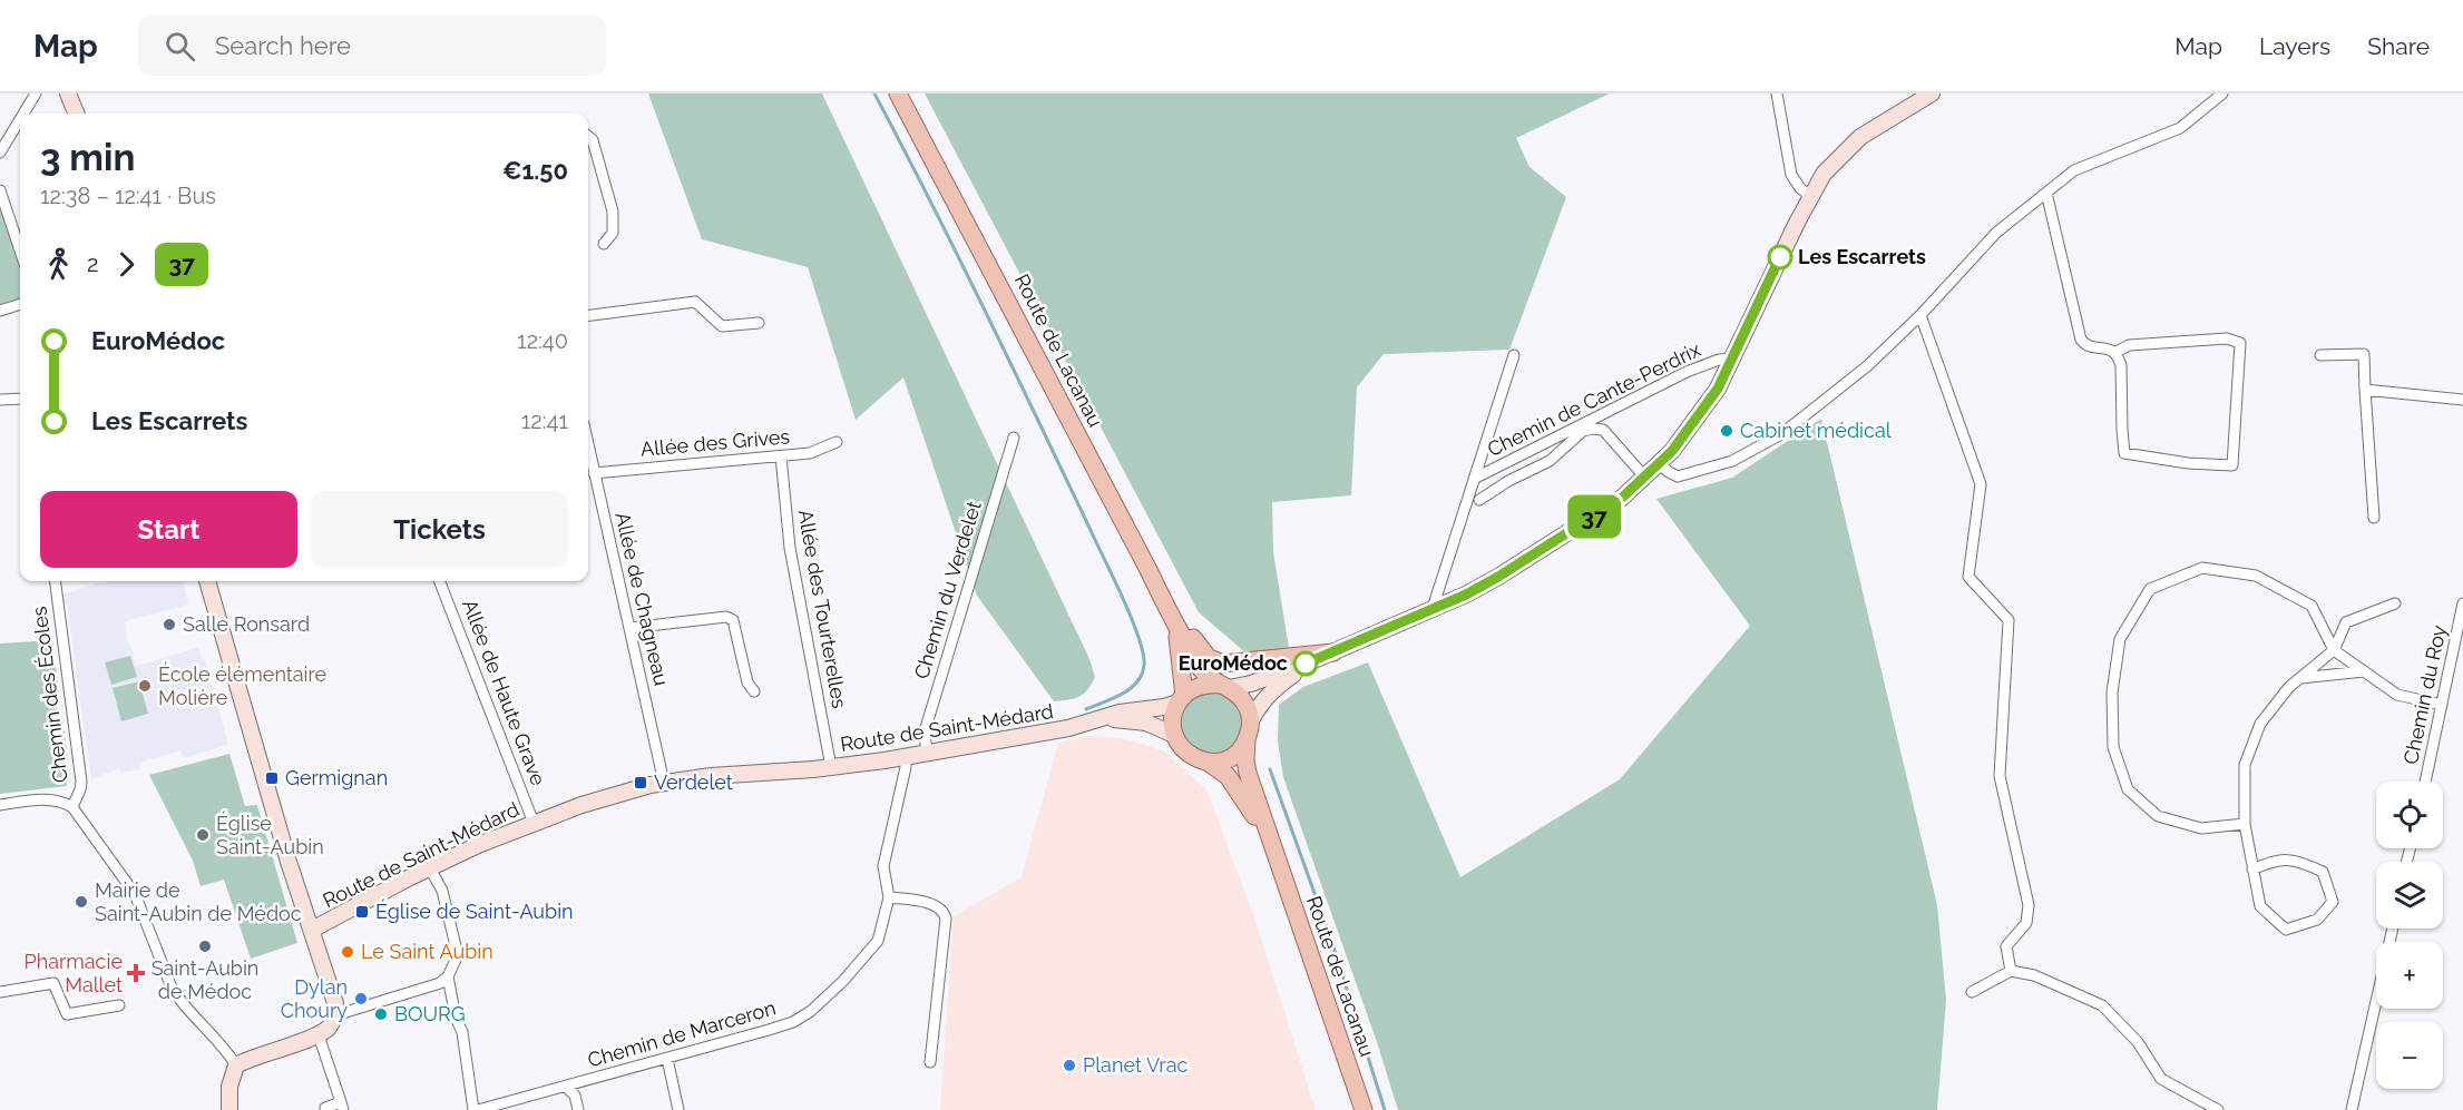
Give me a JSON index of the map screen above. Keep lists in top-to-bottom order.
{
  "streets": {
    "main road": ["Route de Lacanau"],
    "street": [
      "Chemin de Cante-Perdrix",
      "Allée des Grives",
      "Chemin du Verdelet",
      "Allée de Chagneau",
      "Allée des Tourterelles",
      "Allée de Haute Grave",
      "Chemin des Écoles",
      "Chemin du Roy",
      "Route de Saint-Médard",
      "Chemin de Marceron"
    ]
  },
  "crossings": [
    ["Route de Lacanau", "Route de Saint-Médard"],
    ["Allée des Grives", "Allée de Chagneau"],
    ["Allée des Grives", "Allée des Tourterelles"],
    ["Chemin du Verdelet", "Route de Saint-Médard"],
    ["Allée de Chagneau", "Route de Saint-Médard"],
    ["Allée des Tourterelles", "Route de Saint-Médard"],
    ["Allée de Haute Grave", "Route de Saint-Médard"],
    ["Route de Saint-Médard", "Chemin de Marceron"]
  ],
  "places": {
    "other": [
      "Les Escarrets",
      "Cabinet médical",
      "Salle Ronsard",
      "EuroMédoc",
      "École élémentaire Molière",
      "Église Saint-Aubin",
      "Mairie de Saint-Aubin de Médoc",
      "Saint-Aubin de Médoc",
      "Le Saint Aubin",
      "Dylan Choury",
      "BOURG",
      "Planet Vrac"
    ],
    "transit": ["Germignan", "Verdelet", "Église de Saint-Aubin"],
    "health": ["Pharmacie Mallet"]
  },
  "lines": ["bus line 37"],
  "page": {
    "header": "Map",
    "search": "Search here",
    "nav": ["Map", "Layers", "Share"],
    "on_map": "37",
    "heading": ["3 min", "12:38 – 12:41 · Bus", "€1.50"],
    "legs": ["2", "37"],
    "list": [
      {
        "name": "EuroMédoc",
        "value": "12:40"
      },
      {
        "name": "Les Escarrets",
        "value": "12:41"
      }
    ],
    "buttons": ["Start", "Tickets"],
    "map_buttons": ["+", "−"]
  }
}
